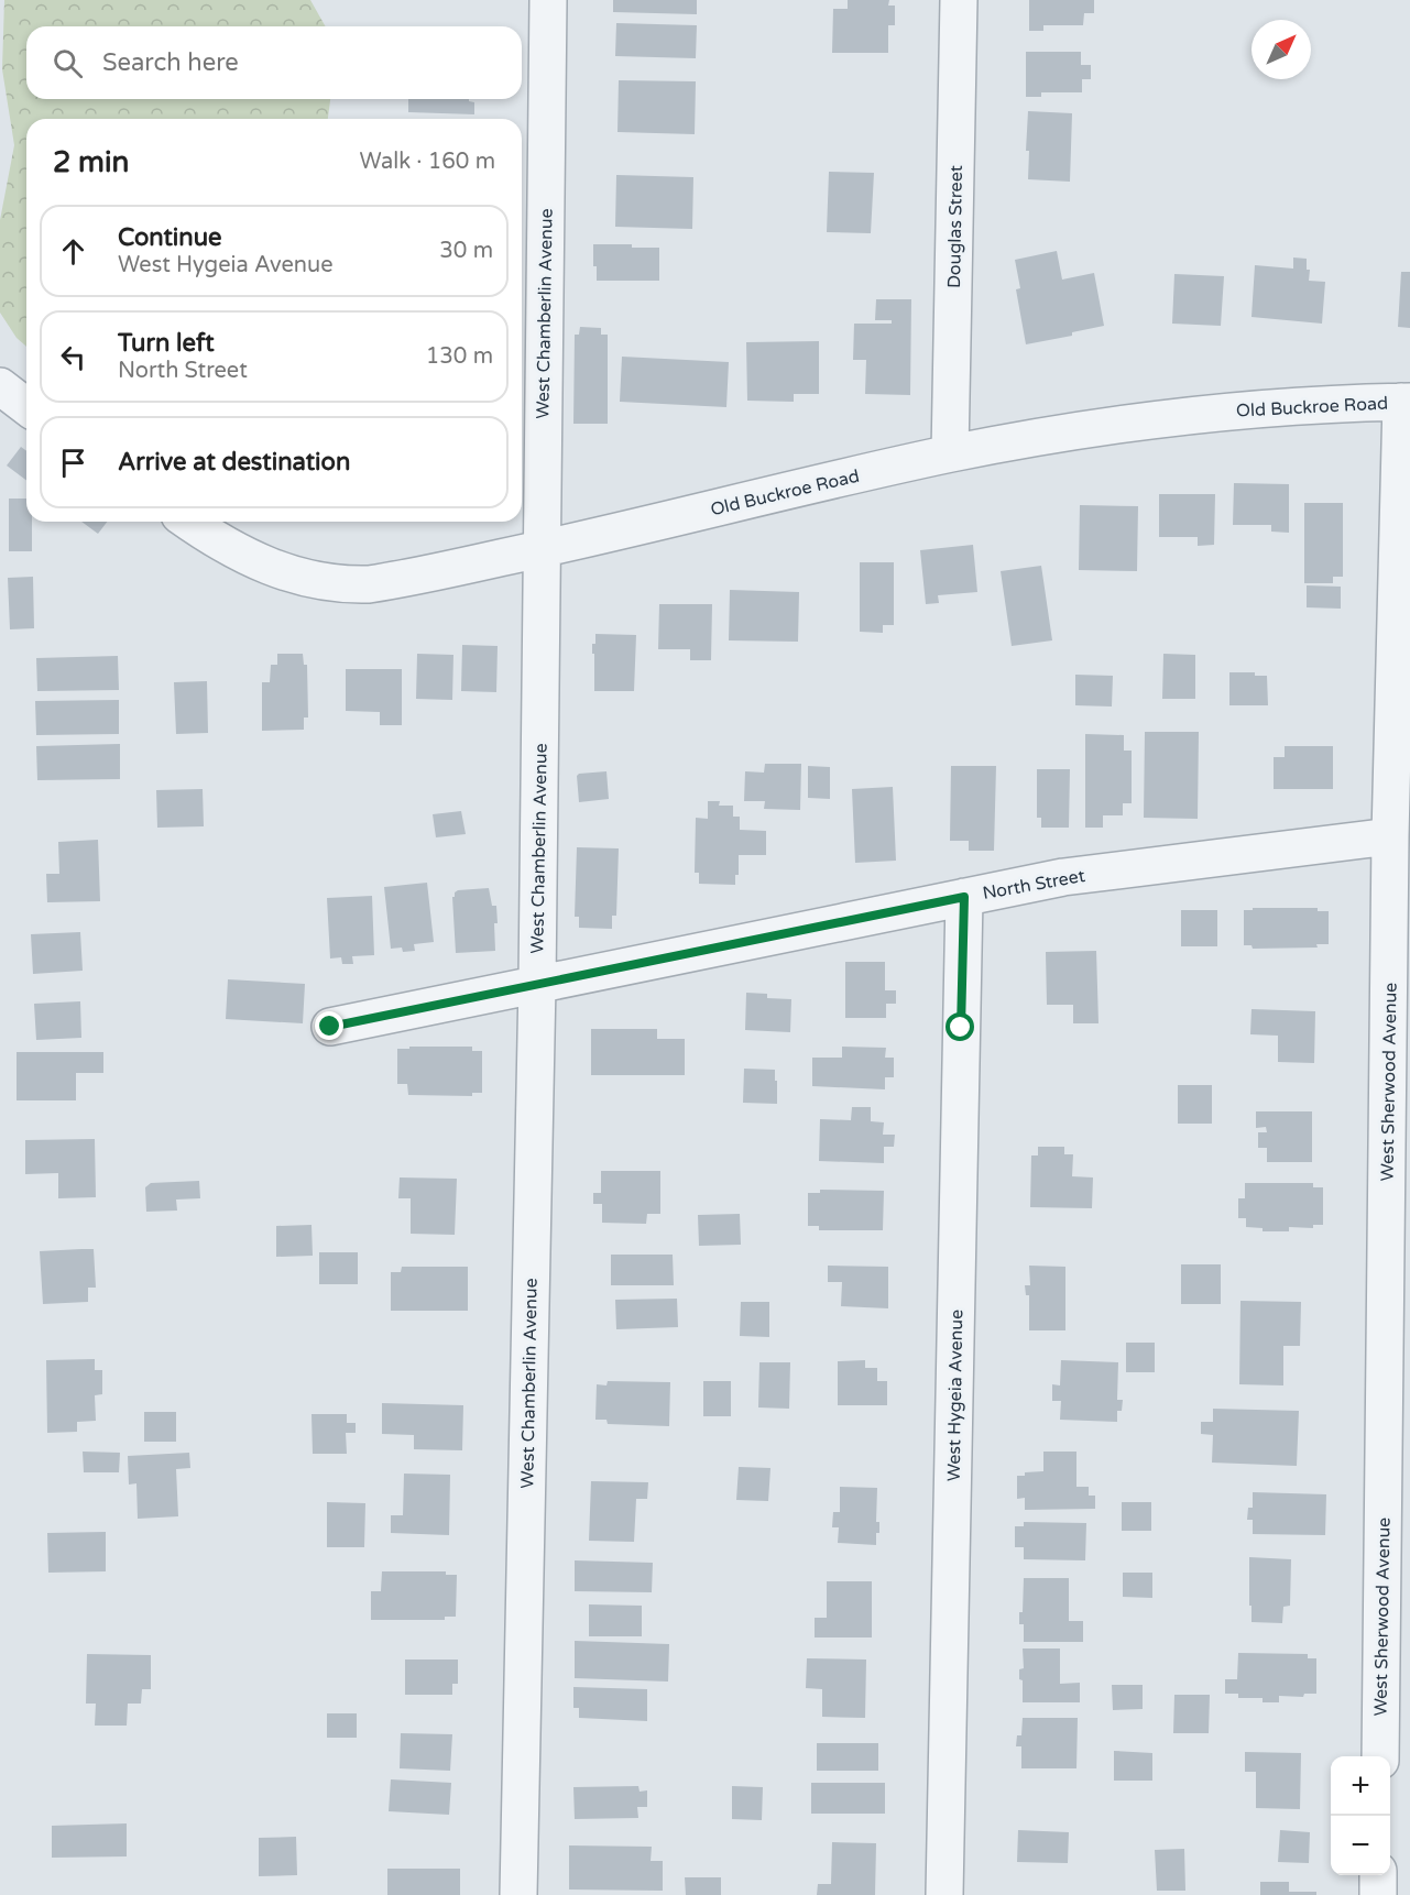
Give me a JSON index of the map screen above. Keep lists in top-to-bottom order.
{
  "streets": {
    "street": [
      "Douglas Street",
      "West Chamberlin Avenue",
      "Old Buckroe Road",
      "North Street",
      "West Sherwood Avenue",
      "West Hygeia Avenue"
    ]
  },
  "crossings": [
    ["Douglas Street", "Old Buckroe Road"],
    ["West Chamberlin Avenue", "Old Buckroe Road"],
    ["West Chamberlin Avenue", "North Street"],
    ["Old Buckroe Road", "West Sherwood Avenue"],
    ["North Street", "West Sherwood Avenue"],
    ["North Street", "West Hygeia Avenue"]
  ],
  "north": "top right",
  "page": {
    "search": "Search here",
    "heading": ["2 min", "Walk · 160 m"],
    "list": [
      ["Continue", "West Hygeia Avenue", "30 m"],
      ["Turn left", "North Street", "130 m"],
      "Arrive at destination"
    ],
    "map_buttons": ["+", "−"]
  }
}
